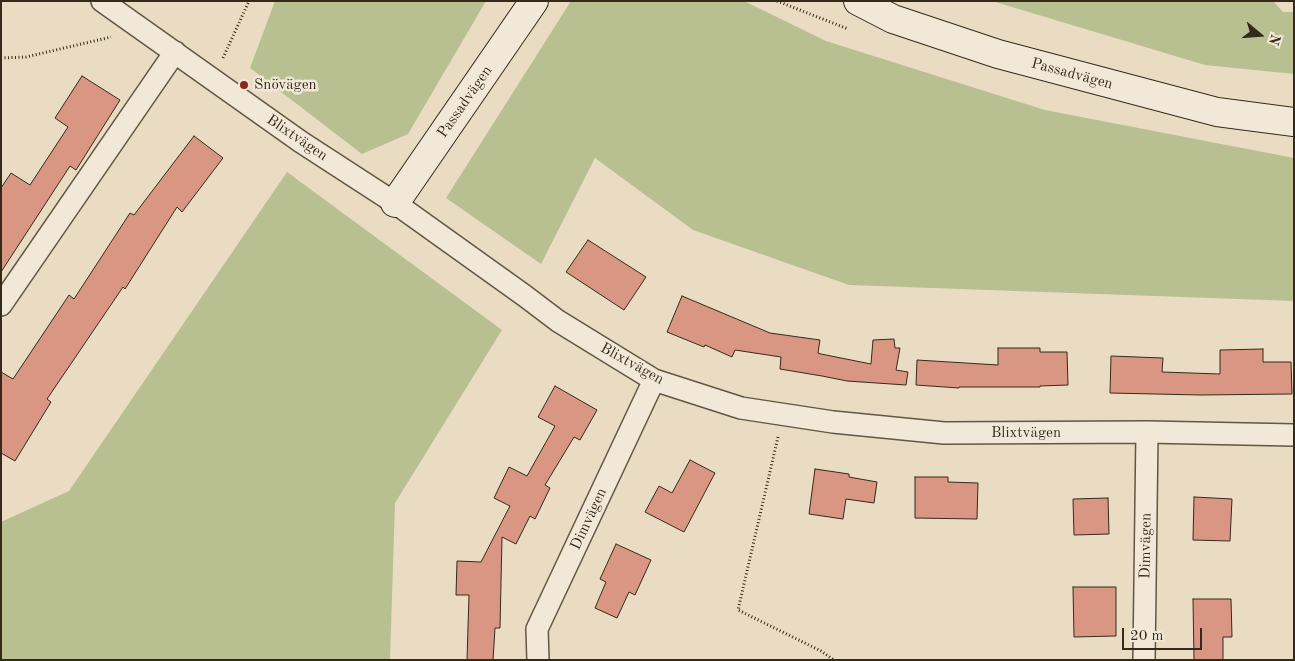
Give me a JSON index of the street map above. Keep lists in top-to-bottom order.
{
  "streets": {
    "street": ["Passadvägen", "Blixtvägen", "Dimvägen"]
  },
  "crossings": [
    ["Passadvägen", "Blixtvägen"],
    ["Blixtvägen", "Dimvägen"]
  ],
  "places": ["Snövägen"],
  "scale_bar": "20 m",
  "north": "right"
}
